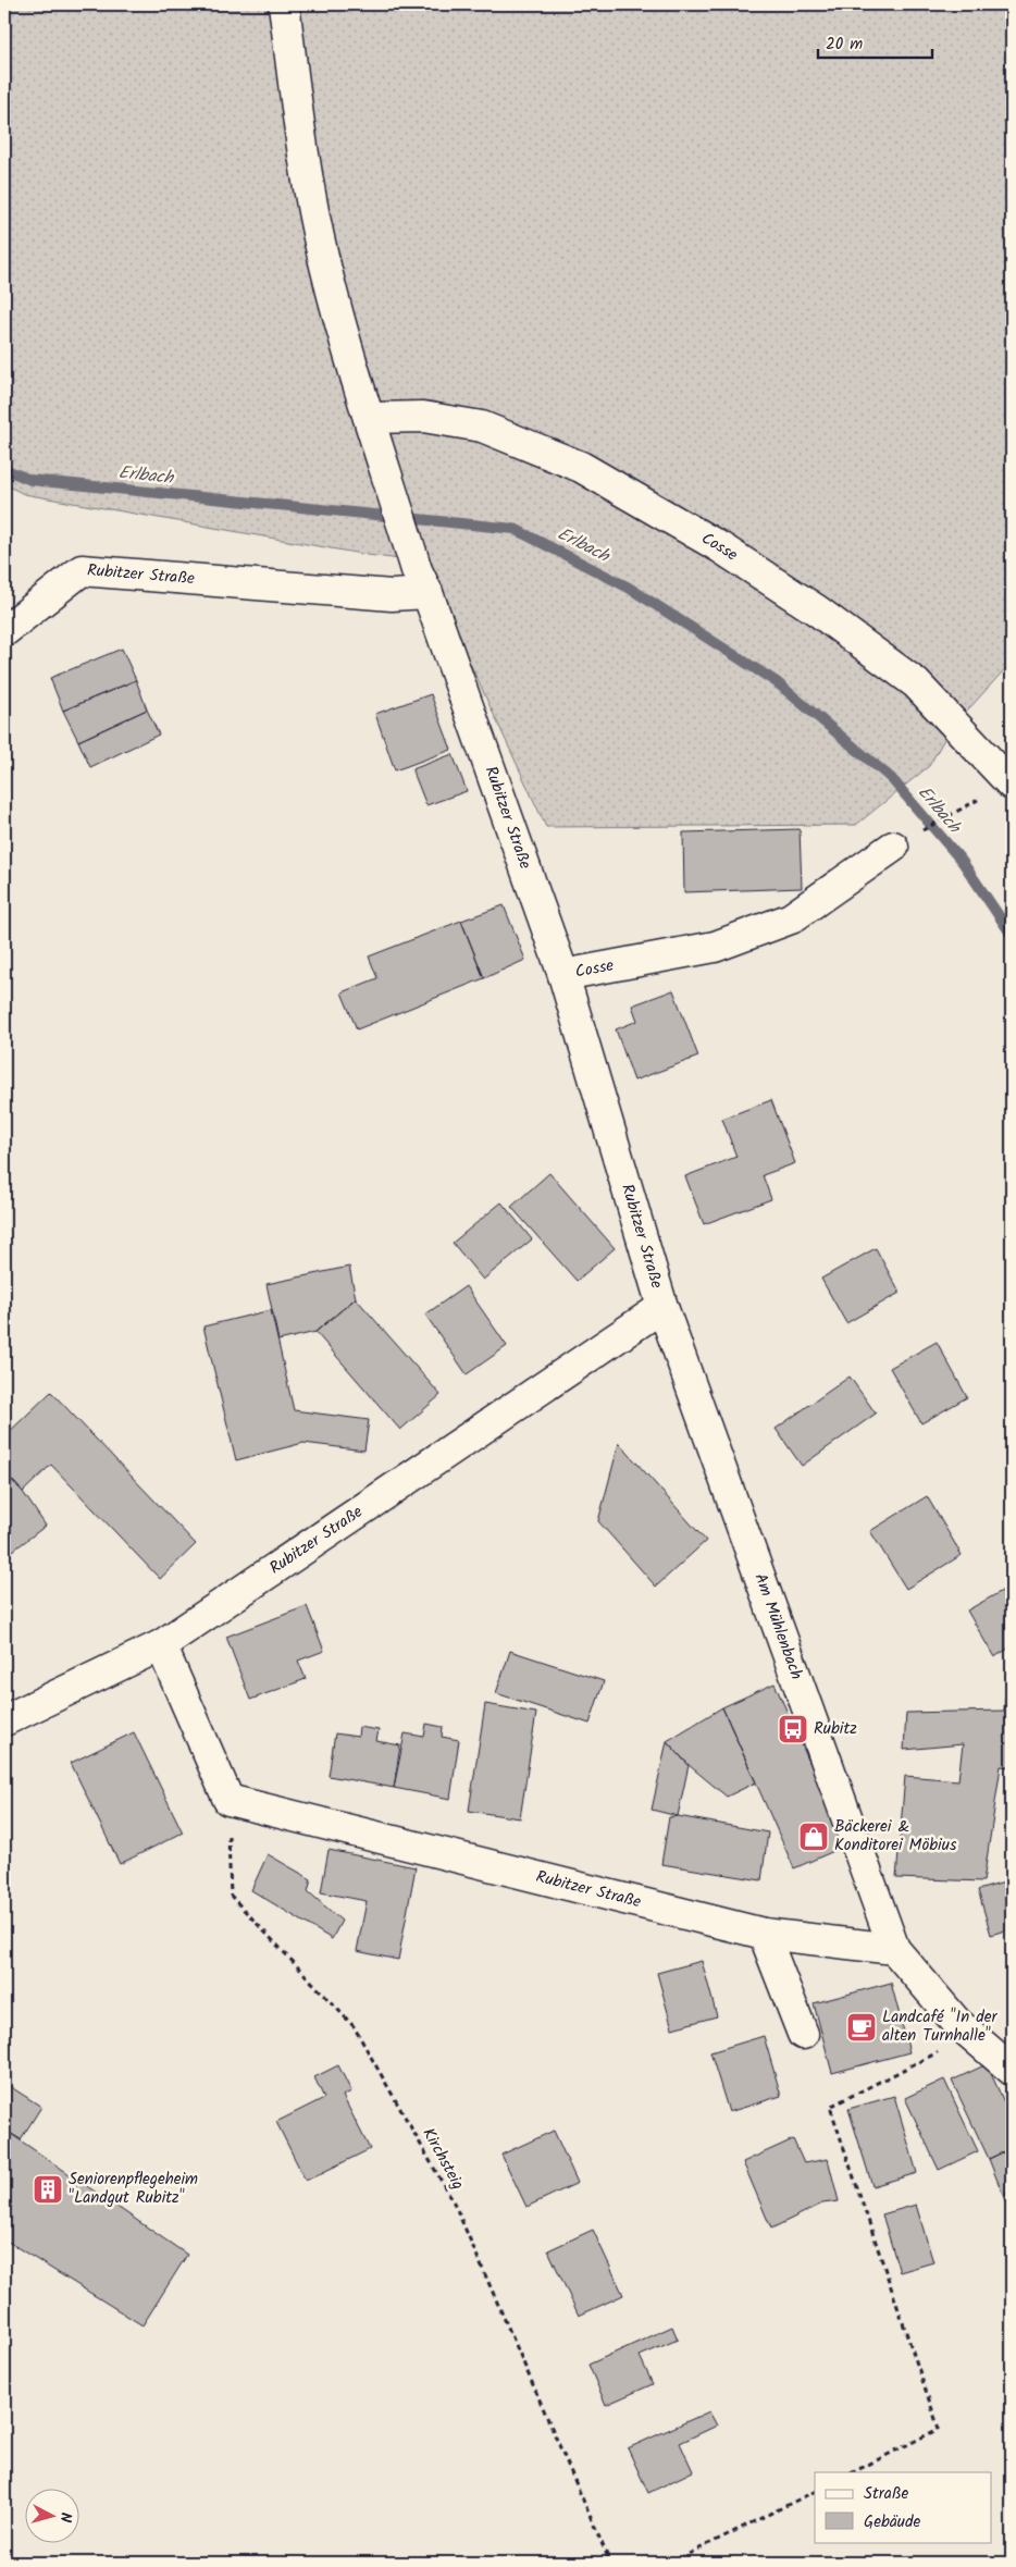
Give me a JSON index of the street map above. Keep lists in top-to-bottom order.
{
  "streets": {
    "street": ["Cosse", "Rubitzer Straße", "Am Mühlenbach"],
    "path": ["Kirchsteig"]
  },
  "crossings": [
    ["Cosse", "Rubitzer Straße"],
    ["Rubitzer Straße", "Am Mühlenbach"],
    ["Rubitzer Straße", "Kirchsteig"]
  ],
  "water": ["Erlbach"],
  "places": {
    "bus stop": ["Rubitz"],
    "shop": ["Bäckerei & Konditorei Möbius"],
    "cafe": ["Landcafé \"In der alten Turnhalle\""],
    "building": ["Seniorenpflegeheim \"Landgut Rubitz\""]
  },
  "legend": ["Straße", "Gebäude"],
  "scale_bar": "20 m",
  "north": "right"
}
